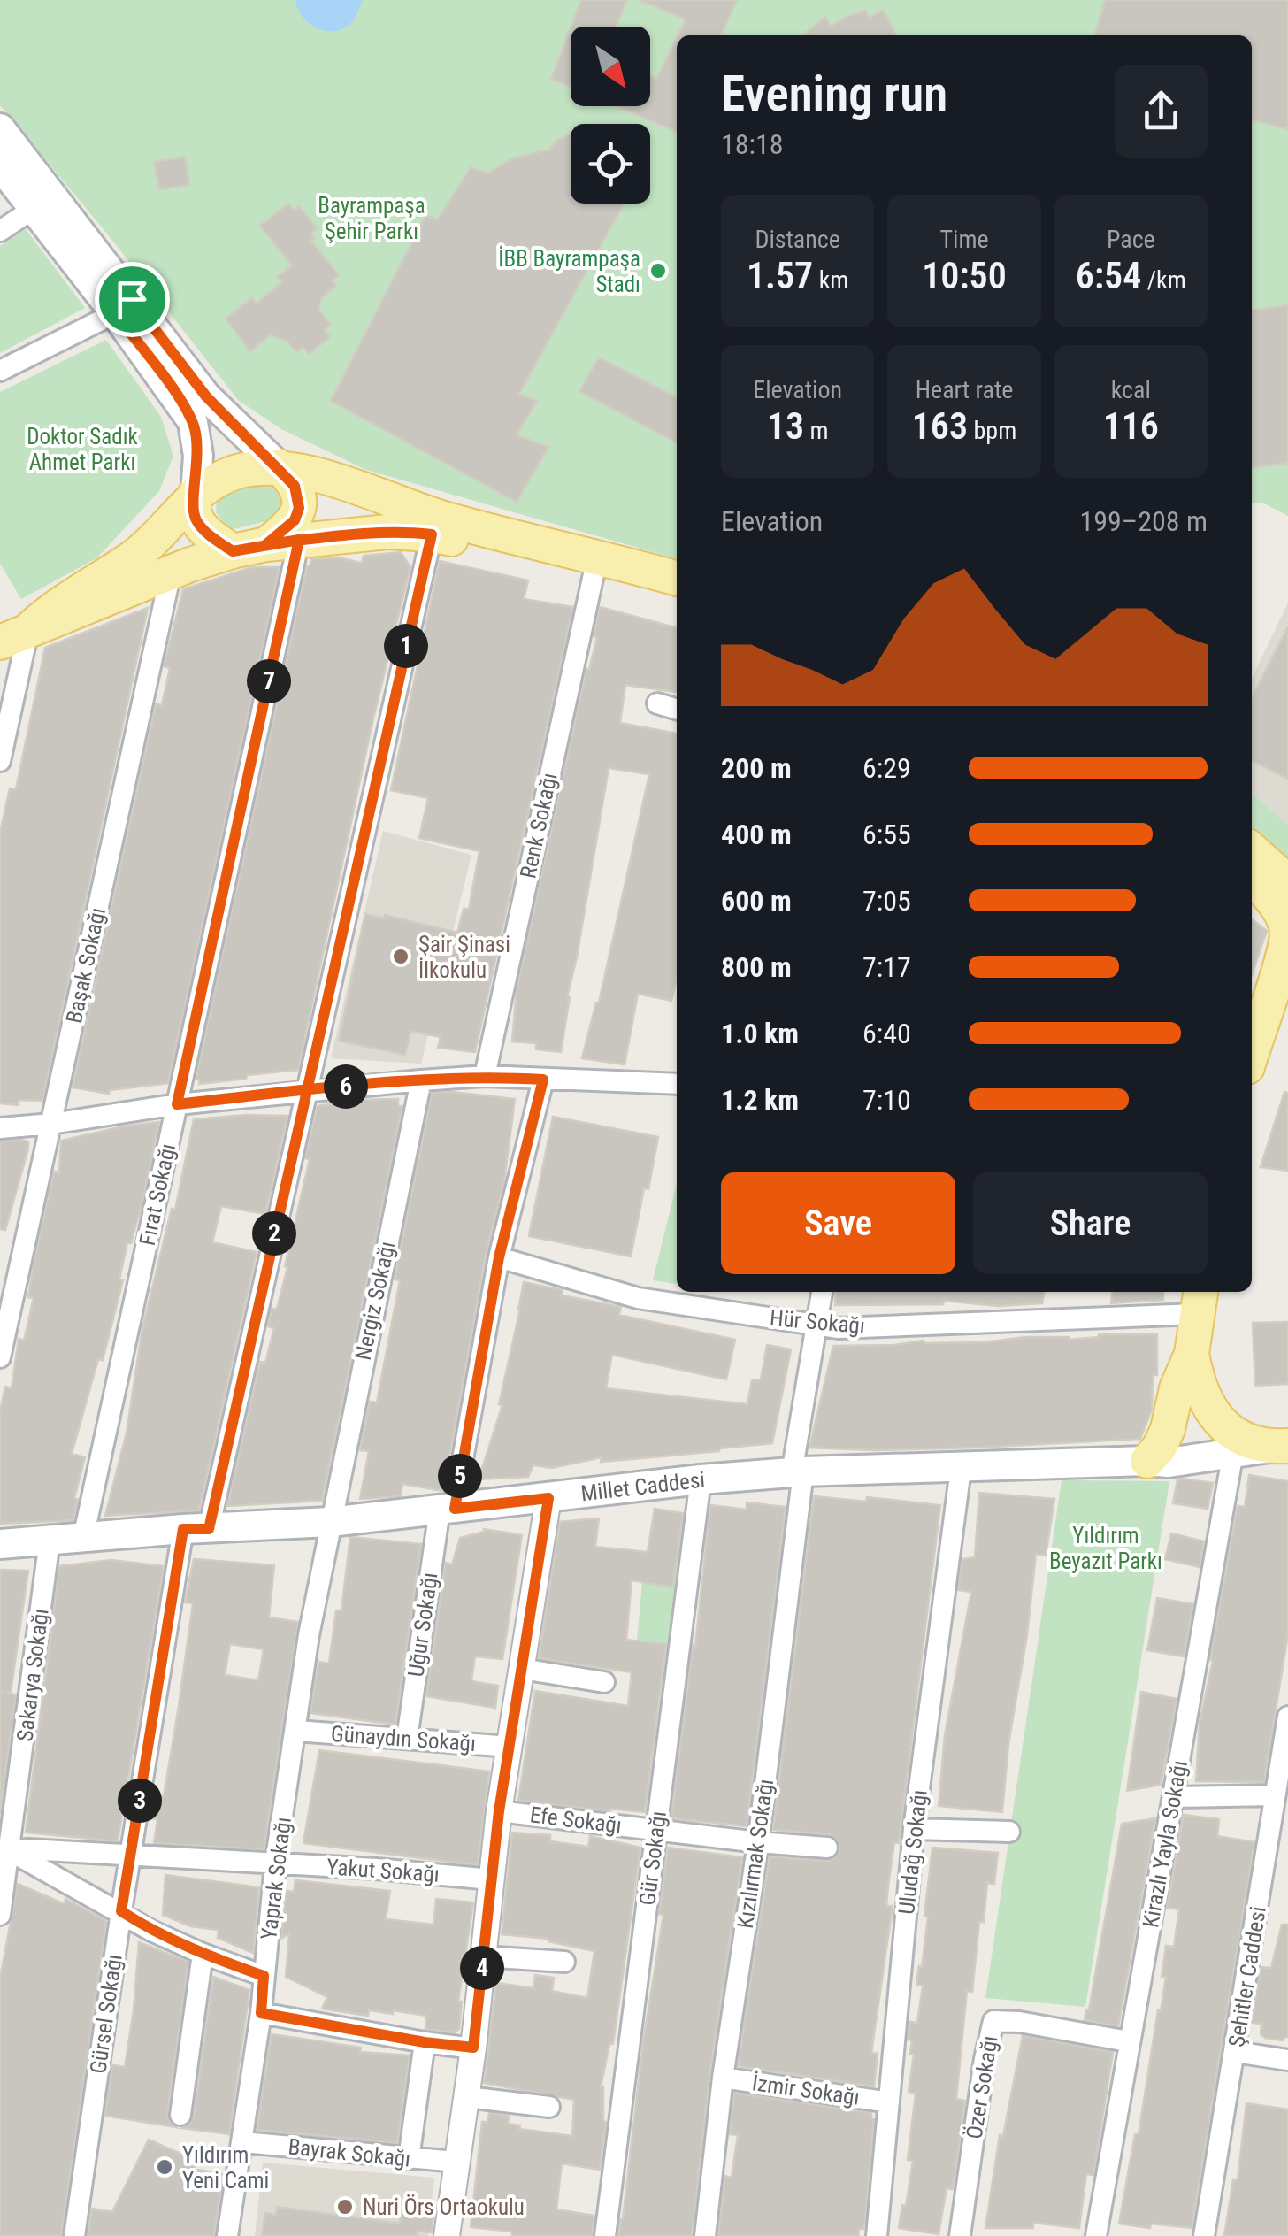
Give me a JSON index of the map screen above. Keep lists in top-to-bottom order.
{
  "streets": {
    "main road": ["Millet Caddesi"],
    "street": [
      "Renk Sokağı",
      "Başak Sokağı",
      "Fırat Sokağı",
      "Nergiz Sokağı",
      "Hür Sokağı",
      "Uğur Sokağı",
      "Sakarya Sokağı",
      "Günaydın Sokağı",
      "Efe Sokağı",
      "Kirazlı Yayla Sokağı",
      "Uludağ Sokağı",
      "Kızılırmak Sokağı",
      "Gür Sokağı",
      "Yakut Sokağı",
      "Yaprak Sokağı",
      "Şehitler Caddesi",
      "Gürsel Sokağı",
      "Özer Sokağı",
      "İzmir Sokağı",
      "Bayrak Sokağı"
    ]
  },
  "crossings": [
    ["Fırat Sokağı", "Millet Caddesi"],
    ["Nergiz Sokağı", "Millet Caddesi"],
    ["Nergiz Sokağı", "Yaprak Sokağı"],
    ["Hür Sokağı", "Uğur Sokağı"],
    ["Hür Sokağı", "Kızılırmak Sokağı"],
    ["Millet Caddesi", "Uğur Sokağı"],
    ["Millet Caddesi", "Sakarya Sokağı"],
    ["Millet Caddesi", "Kirazlı Yayla Sokağı"],
    ["Millet Caddesi", "Uludağ Sokağı"],
    ["Millet Caddesi", "Kızılırmak Sokağı"],
    ["Millet Caddesi", "Gür Sokağı"],
    ["Millet Caddesi", "Yaprak Sokağı"],
    ["Millet Caddesi", "Gürsel Sokağı"],
    ["Uğur Sokağı", "Günaydın Sokağı"],
    ["Sakarya Sokağı", "Yakut Sokağı"],
    ["Günaydın Sokağı", "Yaprak Sokağı"],
    ["Efe Sokağı", "Kızılırmak Sokağı"],
    ["Efe Sokağı", "Gür Sokağı"],
    ["Kirazlı Yayla Sokağı", "Özer Sokağı"],
    ["Uludağ Sokağı", "İzmir Sokağı"],
    ["Kızılırmak Sokağı", "İzmir Sokağı"],
    ["Yakut Sokağı", "Yaprak Sokağı"],
    ["Yakut Sokağı", "Gürsel Sokağı"],
    ["Yaprak Sokağı", "Bayrak Sokağı"]
  ],
  "parks": ["Bayrampaşa Şehir Parkı", "Doktor Sadık Ahmet Parkı", "Yıldırım Beyazıt Parkı"],
  "places": [
    "İBB Bayrampaşa Stadı",
    "Şair Şinasi İlkokulu",
    "Yıldırım Yeni Cami",
    "Nuri Örs Ortaokulu"
  ],
  "north": "bottom right",
  "page": {
    "heading": ["Evening run", "18:18"],
    "stats": [
      ["Distance", "1.57 km"],
      ["Time", "10:50"],
      ["Pace", "6:54 /km"],
      ["Elevation", "13 m"],
      ["Heart rate", "163 bpm"],
      ["kcal", "116"]
    ],
    "chart": ["Elevation", "199–208 m"],
    "pins": [
      "1",
      "7",
      "6",
      "2",
      "5",
      "3",
      "4"
    ],
    "list": [
      {
        "name": "200 m",
        "note": "6:29"
      },
      {
        "name": "400 m",
        "note": "6:55"
      },
      {
        "name": "600 m",
        "note": "7:05"
      },
      {
        "name": "800 m",
        "note": "7:17"
      },
      {
        "name": "1.0 km",
        "note": "6:40"
      },
      {
        "name": "1.2 km",
        "note": "7:10"
      }
    ],
    "buttons": ["Save", "Share"]
  }
}
